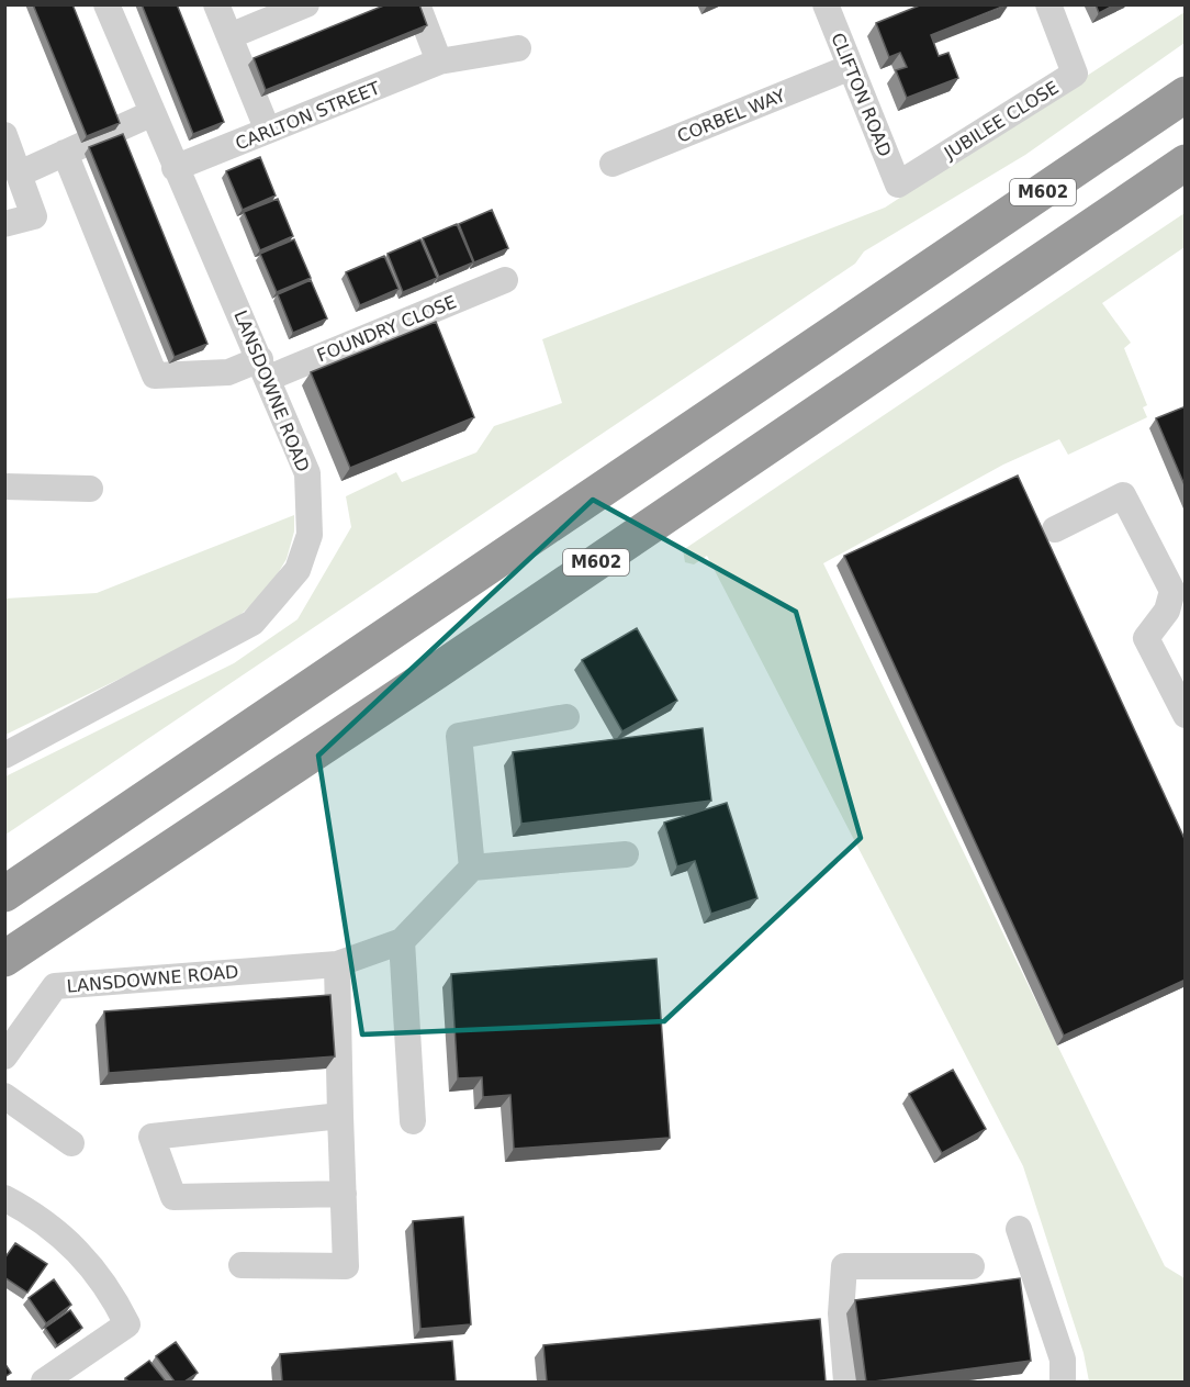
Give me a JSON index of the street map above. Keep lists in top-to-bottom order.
{
  "streets": {
    "highway": ["M602"],
    "street": [
      "CLIFTON ROAD",
      "CARLTON STREET",
      "CORBEL WAY",
      "JUBILEE CLOSE",
      "FOUNDRY CLOSE",
      "LANSDOWNE ROAD"
    ]
  },
  "crossings": [
    ["CLIFTON ROAD", "CORBEL WAY"],
    ["CLIFTON ROAD", "JUBILEE CLOSE"],
    ["CARLTON STREET", "LANSDOWNE ROAD"],
    ["FOUNDRY CLOSE", "LANSDOWNE ROAD"]
  ]
}
